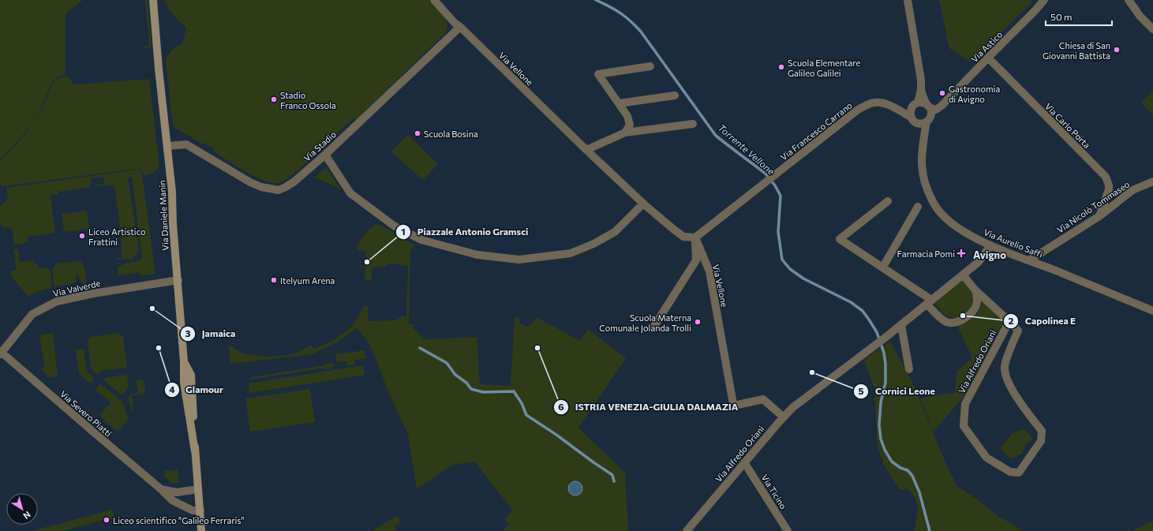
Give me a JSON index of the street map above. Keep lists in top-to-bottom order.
{
  "streets": {
    "main road": ["Via Daniele Manin"],
    "street": [
      "Via Astico",
      "Via Vellone",
      "Via Carlo Porta",
      "Via Francesco Carrano",
      "Via Stadio",
      "Via Nicolò Tommaseo",
      "Via Aurelio Saffi",
      "Via Valverde",
      "Via Alfredo Oriani",
      "Via Severo Piatti",
      "Via Ticino"
    ]
  },
  "crossings": [
    ["Via Astico", "Via Carlo Porta"],
    ["Via Astico", "Via Francesco Carrano"],
    ["Via Astico", "Via Aurelio Saffi"],
    ["Via Vellone", "Via Francesco Carrano"],
    ["Via Vellone", "Via Stadio"],
    ["Via Vellone", "Via Alfredo Oriani"],
    ["Via Carlo Porta", "Via Nicolò Tommaseo"],
    ["Via Francesco Carrano", "Via Aurelio Saffi"],
    ["Via Stadio", "Via Daniele Manin"],
    ["Via Nicolò Tommaseo", "Via Aurelio Saffi"],
    ["Via Daniele Manin", "Via Valverde"],
    ["Via Daniele Manin", "Via Severo Piatti"],
    ["Via Aurelio Saffi", "Via Alfredo Oriani"],
    ["Via Valverde", "Via Severo Piatti"],
    ["Via Alfredo Oriani", "Via Ticino"]
  ],
  "districts": ["Avigno"],
  "water": ["Torrente Vellone"],
  "places": {
    "other": [
      "Chiesa di San Giovanni Battista",
      "Scuola Elementare Galileo Galilei",
      "Gastronomia di Avigno",
      "Stadio Franco Ossola",
      "Scuola Bosina",
      "Liceo Artistico Frattini",
      "Piazzale Antonio Gramsci",
      "Itelyum Arena",
      "Jamaica",
      "Capolinea E",
      "Scuola Materna Comunale Jolanda Trolli",
      "Glamour",
      "ISTRIA VENEZIA-GIULIA DALMAZIA",
      "Cornici Leone",
      "Liceo scientifico \"Galileo Ferraris\""
    ],
    "health": ["Farmacia Pomi"]
  },
  "scale_bar": "50 m",
  "north": "bottom right"
}
